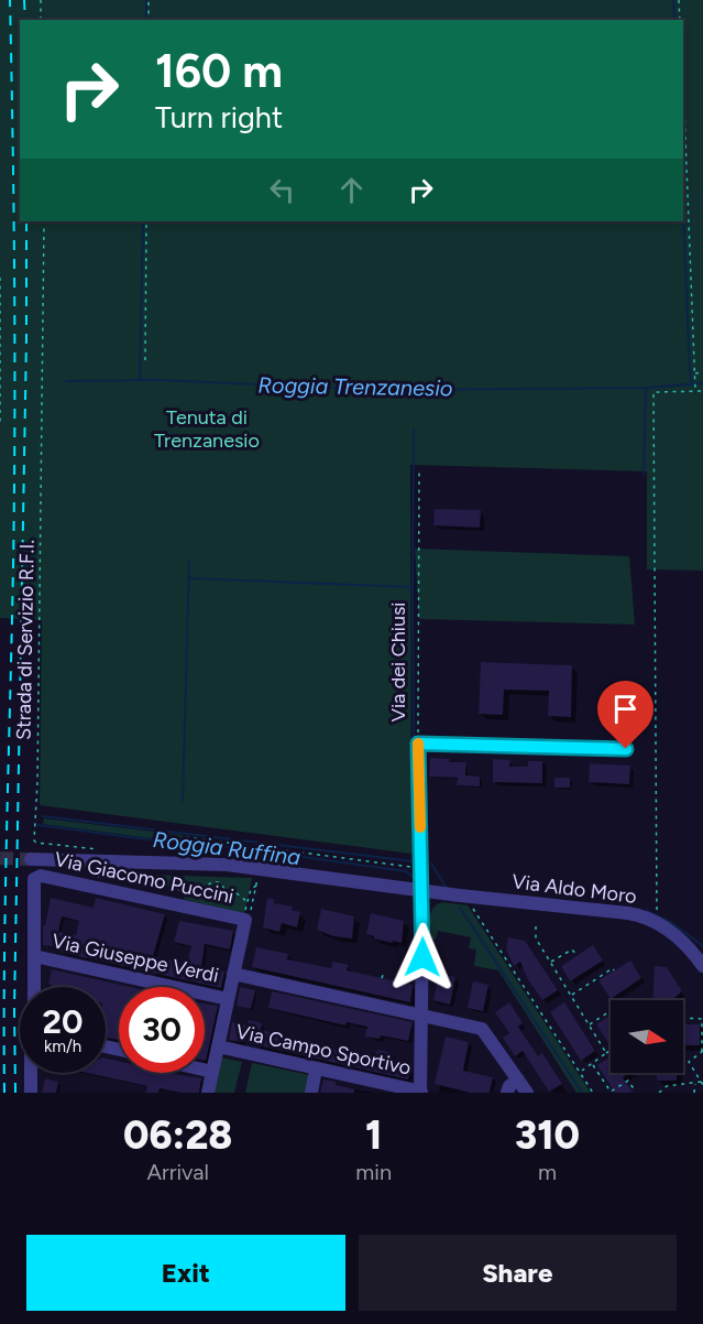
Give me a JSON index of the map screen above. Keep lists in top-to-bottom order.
{
  "streets": {
    "street": [
      "Via dei Chiusi",
      "Via Giacomo Puccini",
      "Via Aldo Moro",
      "Via Giuseppe Verdi",
      "Via Campo Sportivo"
    ],
    "path": ["Strada di Servizio R.F.I."]
  },
  "crossings": [
    ["Via dei Chiusi", "Via Aldo Moro"],
    ["Via dei Chiusi", "Via Campo Sportivo"],
    ["Via Giacomo Puccini", "Via Giuseppe Verdi"]
  ],
  "water": ["Roggia Trenzanesio", "Roggia Ruffina"],
  "parks": ["Tenuta di Trenzanesio"],
  "north": "right",
  "page": {
    "turn": ["160 m", "Turn right"],
    "speed": "20 km/h",
    "limit": "30",
    "eta": [
      "06:28",
      "Arrival",
      "1",
      "min",
      "310",
      "m"
    ],
    "buttons": ["Exit", "Share"]
  }
}
